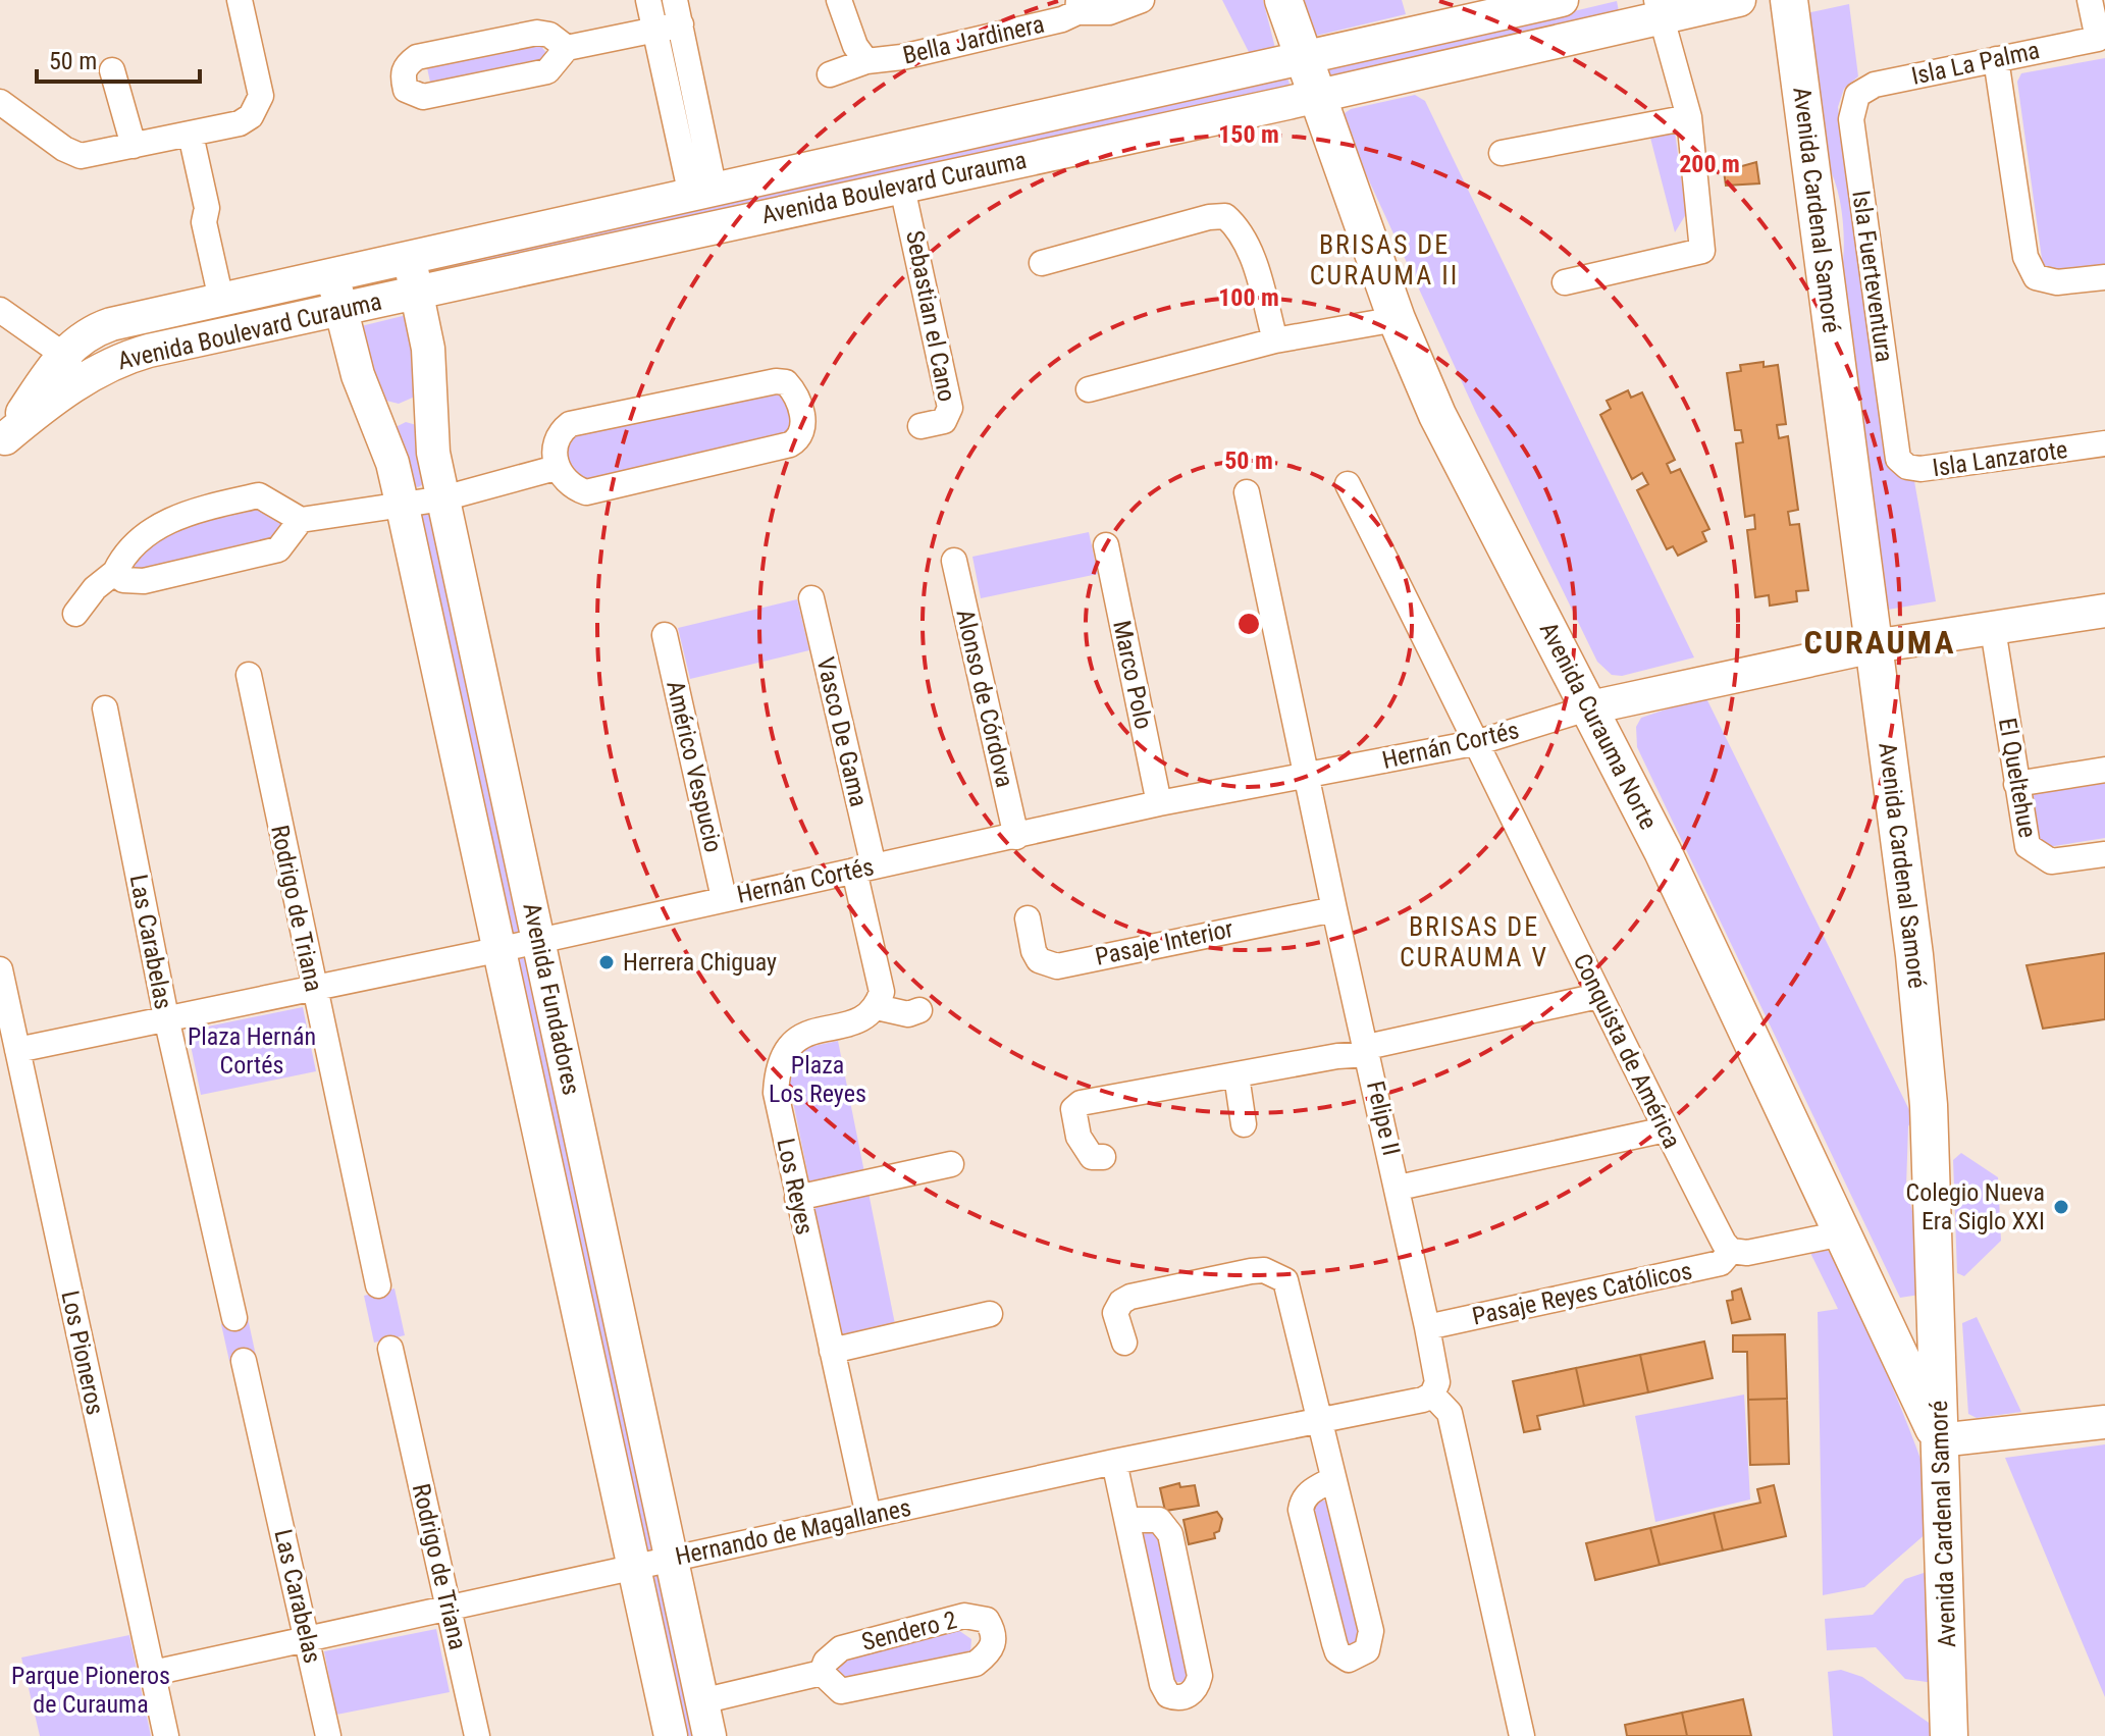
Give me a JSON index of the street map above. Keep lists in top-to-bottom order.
{
  "streets": {
    "main road": ["Avenida Cardenal Samoré", "Avenida Curauma Norte"],
    "street": [
      "Bella Jardinera",
      "Isla La Palma",
      "Avenida Boulevard Curauma",
      "Isla Fuerteventura",
      "Sebastian el Cano",
      "Isla Lanzarote",
      "Marco Polo",
      "Alonso de Córdova",
      "Vasco De Gama",
      "Hernán Cortés",
      "Américo Vespucio",
      "El Queltehue",
      "Rodrigo de Triana",
      "Las Carabelas",
      "Pasaje Interior",
      "Avenida Fundadores",
      "Conquista de América",
      "Felipe II",
      "Los Reyes",
      "Pasaje Reyes Católicos",
      "Los Pioneros",
      "Hernando de Magallanes",
      "Sendero 2"
    ]
  },
  "crossings": [
    ["Isla La Palma", "Isla Fuerteventura"],
    ["Avenida Boulevard Curauma", "Sebastian el Cano"],
    ["Avenida Boulevard Curauma", "Avenida Curauma Norte"],
    ["Avenida Boulevard Curauma", "Avenida Fundadores"],
    ["Avenida Cardenal Samoré", "Avenida Curauma Norte"],
    ["Isla Fuerteventura", "Isla Lanzarote"],
    ["Marco Polo", "Hernán Cortés"],
    ["Alonso de Córdova", "Hernán Cortés"],
    ["Avenida Curauma Norte", "Hernán Cortés"],
    ["Vasco De Gama", "Hernán Cortés"],
    ["Hernán Cortés", "Américo Vespucio"],
    ["Hernán Cortés", "Rodrigo de Triana"],
    ["Hernán Cortés", "Las Carabelas"],
    ["Hernán Cortés", "Avenida Fundadores"],
    ["Hernán Cortés", "Conquista de América"],
    ["Hernán Cortés", "Felipe II"],
    ["Hernán Cortés", "Los Pioneros"],
    ["Rodrigo de Triana", "Hernando de Magallanes"],
    ["Las Carabelas", "Hernando de Magallanes"],
    ["Pasaje Interior", "Felipe II"],
    ["Avenida Fundadores", "Hernando de Magallanes"],
    ["Conquista de América", "Pasaje Reyes Católicos"],
    ["Felipe II", "Pasaje Reyes Católicos"],
    ["Felipe II", "Hernando de Magallanes"],
    ["Los Reyes", "Hernando de Magallanes"],
    ["Los Pioneros", "Hernando de Magallanes"]
  ],
  "districts": ["BRISAS DE CURAUMA II", "CURAUMA", "BRISAS DE CURAUMA V"],
  "parks": ["Plaza Hernán Cortés", "Plaza Los Reyes", "Parque Pioneros de Curauma"],
  "places": ["Herrera Chiguay", "Colegio Nueva Era Siglo XXI"],
  "scale_bar": "50 m",
  "rings": [
    "150 m",
    "200 m",
    "100 m",
    "50 m"
  ]
}
